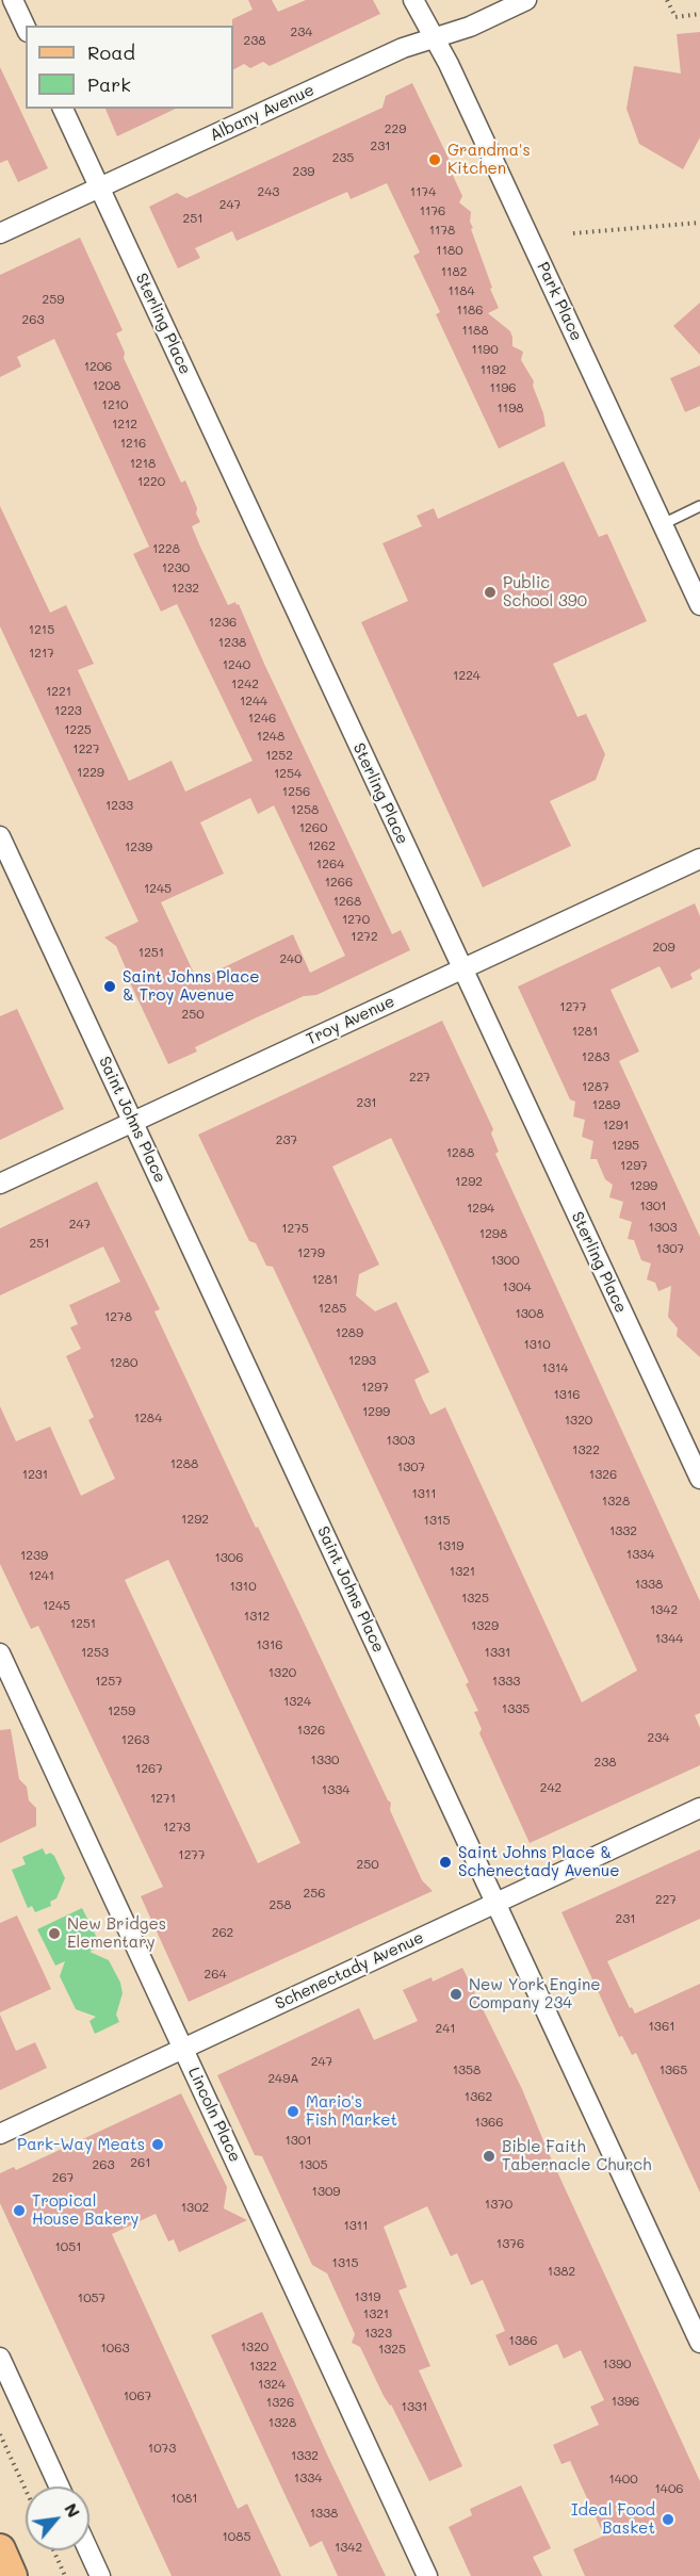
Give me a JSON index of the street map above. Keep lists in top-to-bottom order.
{
  "streets": {
    "street": [
      "Albany Avenue",
      "Park Place",
      "Sterling Place",
      "Troy Avenue",
      "Saint Johns Place",
      "Schenectady Avenue",
      "Lincoln Place"
    ]
  },
  "crossings": [
    ["Albany Avenue", "Park Place"],
    ["Albany Avenue", "Sterling Place"],
    ["Sterling Place", "Troy Avenue"],
    ["Troy Avenue", "Saint Johns Place"],
    ["Saint Johns Place", "Schenectady Avenue"],
    ["Schenectady Avenue", "Lincoln Place"]
  ],
  "places": [
    "Grandma's Kitchen",
    "Public School 390",
    "Saint Johns Place & Troy Avenue",
    "Saint Johns Place & Schenectady Avenue",
    "New Bridges Elementary",
    "New York Engine Company 234",
    "Mario's Fish Market",
    "Park-Way Meats",
    "Bible Faith Tabernacle Church",
    "Tropical House Bakery",
    "Ideal Food Basket"
  ],
  "house_numbers": [
    "234",
    "238",
    "229",
    "231",
    "235",
    "239",
    "243",
    "1174",
    "247",
    "1176",
    "251",
    "1178",
    "1180",
    "1182",
    "1184",
    "259",
    "1186",
    "263",
    "1188",
    "1190",
    "1206",
    "1192",
    "1208",
    "1196",
    "1210",
    "1198",
    "1212",
    "1216",
    "1218",
    "1220",
    "1228",
    "1230",
    "1232",
    "1236",
    "1215",
    "1238",
    "1217",
    "1240",
    "1224",
    "1242",
    "1221",
    "1244",
    "1223",
    "1246",
    "1225",
    "1248",
    "1227",
    "1252",
    "1229",
    "1254",
    "1256",
    "1233",
    "1258",
    "1260",
    "1262",
    "1239",
    "1264",
    "1266",
    "1245",
    "1268",
    "1270",
    "1272",
    "209",
    "1251",
    "240",
    "1277",
    "250",
    "1281",
    "1283",
    "227",
    "1287",
    "231",
    "1289",
    "1291",
    "237",
    "1295",
    "1288",
    "1297",
    "1292",
    "1299",
    "1301",
    "1294",
    "247",
    "1303",
    "1275",
    "1298",
    "251",
    "1307",
    "1279",
    "1300",
    "1281",
    "1304",
    "1285",
    "1308",
    "1278",
    "1289",
    "1310",
    "1293",
    "1280",
    "1314",
    "1297",
    "1316",
    "1299",
    "1284",
    "1320",
    "1303",
    "1322",
    "1288",
    "1307",
    "1231",
    "1326",
    "1311",
    "1328",
    "1292",
    "1315",
    "1332",
    "1319",
    "1334",
    "1239",
    "1306",
    "1321",
    "1241",
    "1338",
    "1310",
    "1325",
    "1245",
    "1342",
    "1312",
    "1251",
    "1329",
    "1344",
    "1316",
    "1253",
    "1331",
    "1320",
    "1257",
    "1333",
    "1324",
    "1335",
    "1259",
    "1326",
    "234",
    "1263",
    "1330",
    "238",
    "1267",
    "242",
    "1334",
    "1271",
    "1273",
    "1277",
    "250",
    "256",
    "227",
    "258",
    "231",
    "262",
    "264",
    "1361",
    "241",
    "247",
    "1358",
    "1365",
    "249A",
    "1362",
    "1366",
    "1301",
    "261",
    "263",
    "1305",
    "267",
    "1309",
    "1370",
    "1302",
    "1311",
    "1376",
    "1051",
    "1315",
    "1382",
    "1319",
    "1057",
    "1321",
    "1323",
    "1386",
    "1320",
    "1063",
    "1325",
    "1390",
    "1322",
    "1324",
    "1067",
    "1396",
    "1326",
    "1331",
    "1328",
    "1073",
    "1332",
    "1334",
    "1400",
    "1406",
    "1081",
    "1338",
    "1085",
    "1342"
  ],
  "legend": ["Road", "Park"],
  "north": "top right"
}
